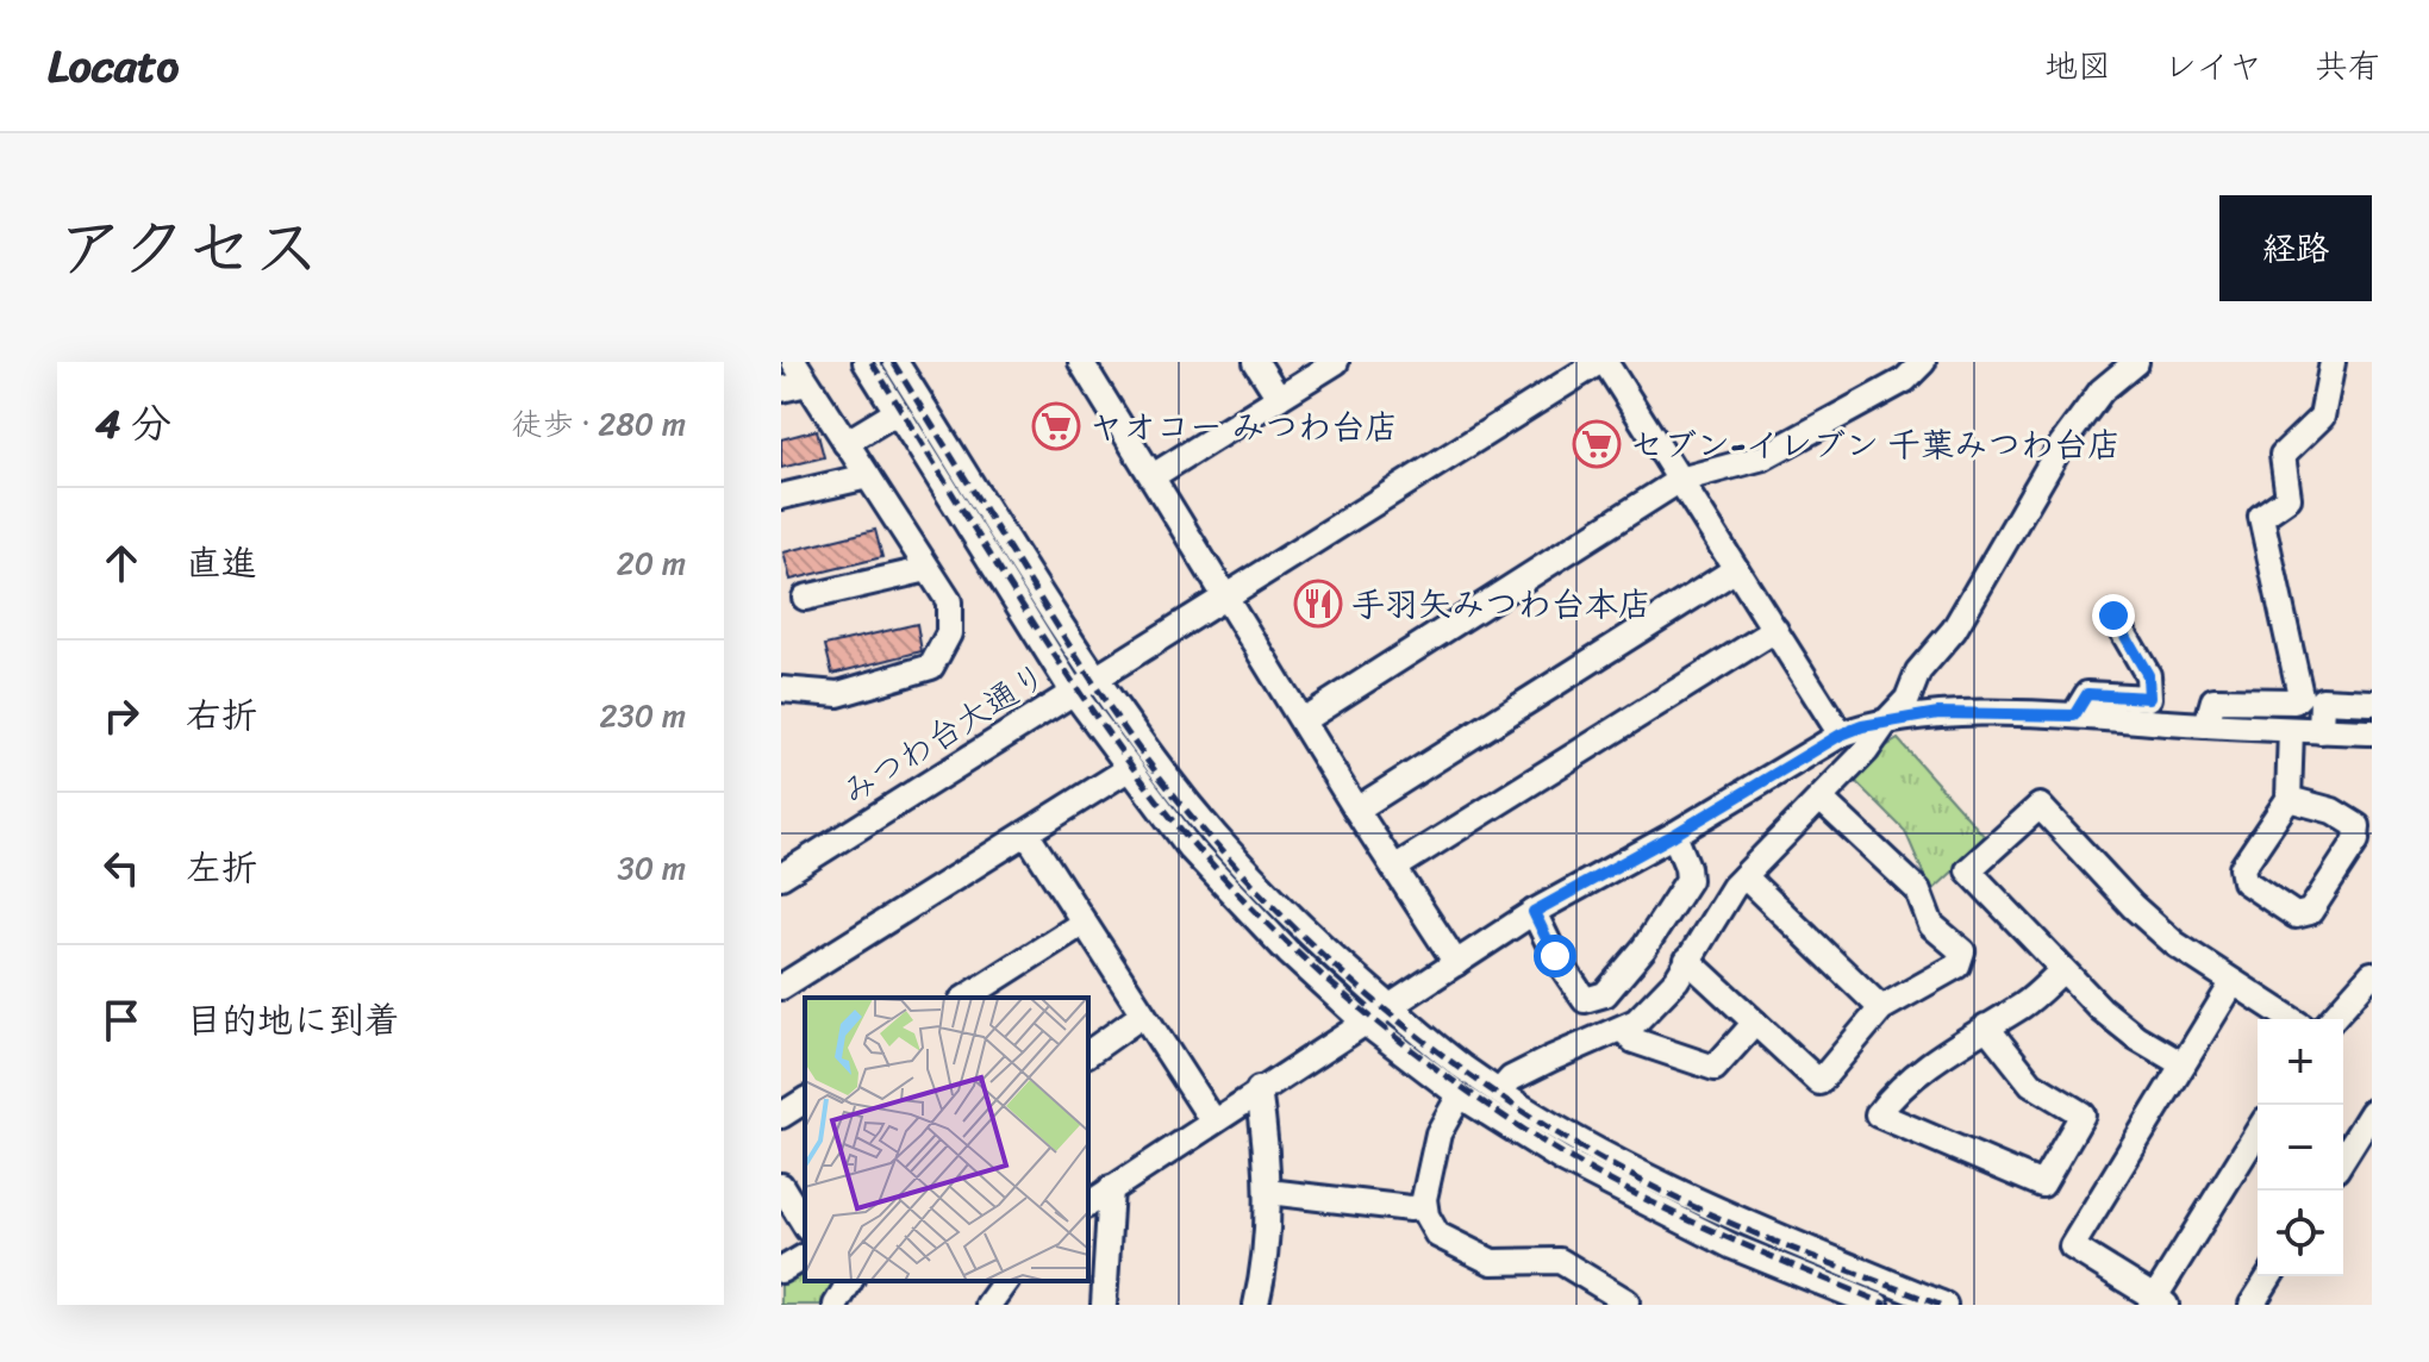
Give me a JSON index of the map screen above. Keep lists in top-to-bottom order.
{
  "streets": {
    "street": ["みつわ台大通り"]
  },
  "places": {
    "supermarket": ["ヤオコー みつわ台店", "セブン-イレブン 千葉みつわ台店"],
    "restaurant": ["手羽矢みつわ台本店"]
  },
  "page": {
    "header": "Locato",
    "nav": ["地図", "レイヤ", "共有"],
    "title": "アクセス",
    "buttons": "経路",
    "heading": ["4 分", "徒歩 · 280 m"],
    "list": [
      ["直進", "20 m"],
      ["右折", "230 m"],
      ["左折", "30 m"],
      "目的地に到着"
    ],
    "map_buttons": ["+", "−"]
  }
}
